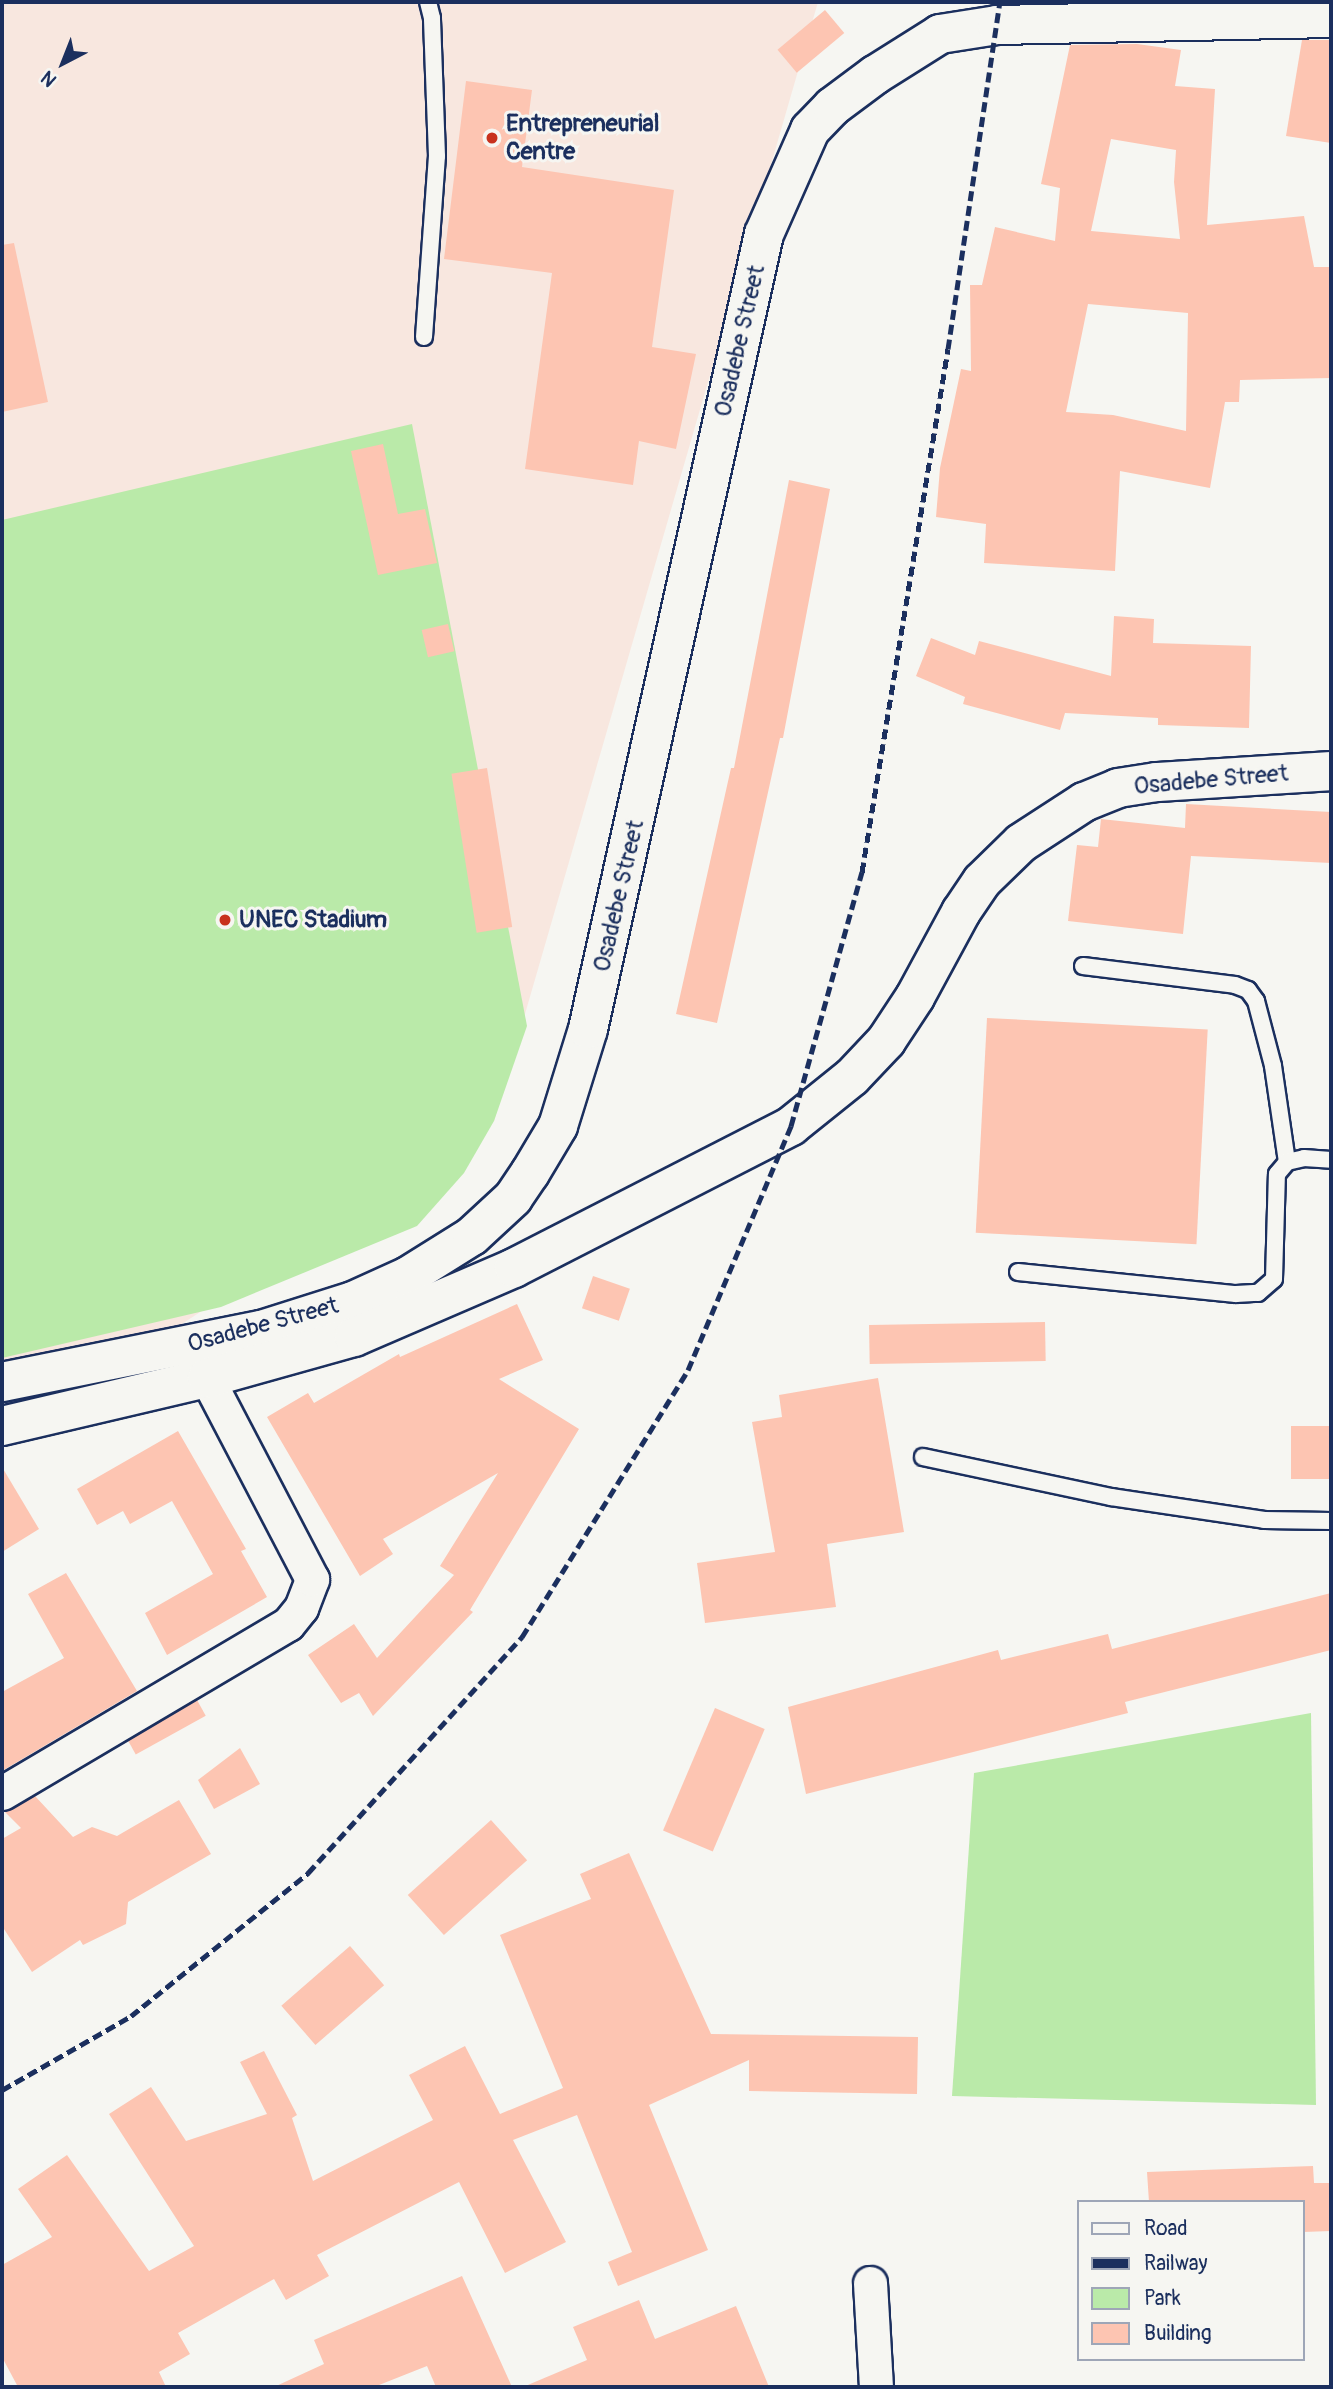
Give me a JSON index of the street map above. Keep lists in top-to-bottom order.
{
  "streets": {
    "main road": ["Osadebe Street"]
  },
  "places": ["Entrepreneurial Centre", "UNEC Stadium"],
  "legend": [
    "Road",
    "Railway",
    "Park",
    "Building"
  ],
  "north": "bottom left"
}
